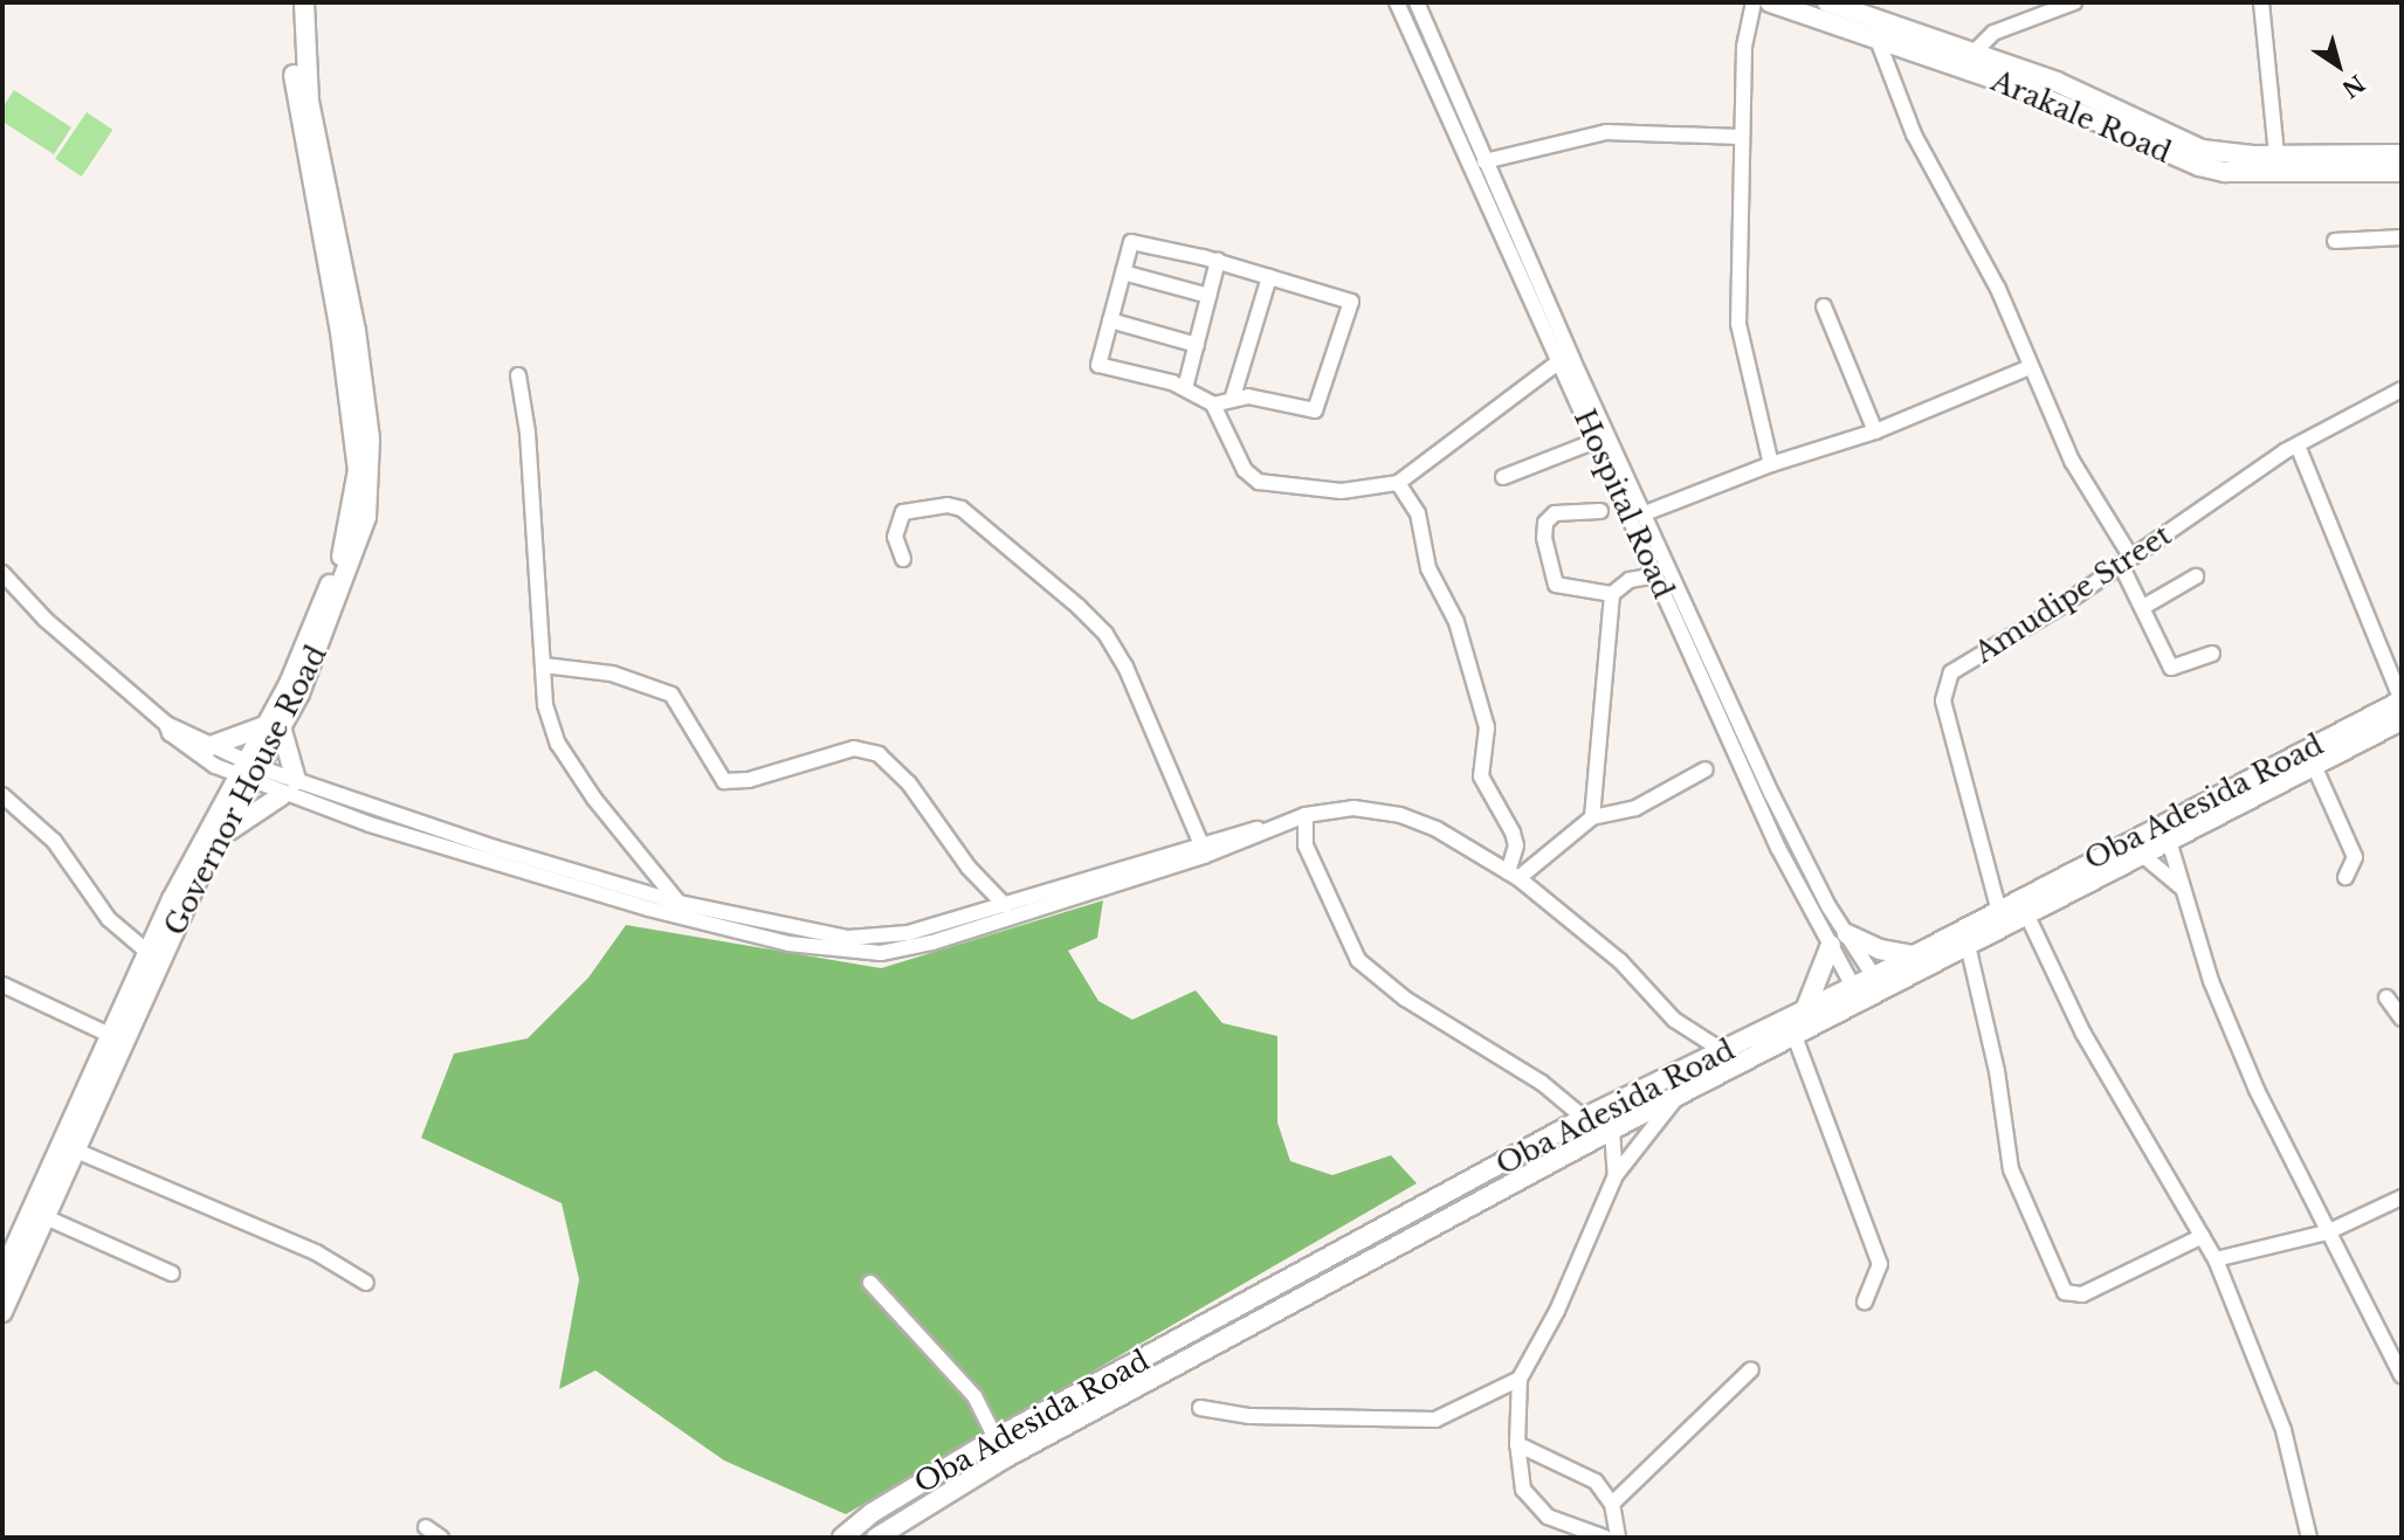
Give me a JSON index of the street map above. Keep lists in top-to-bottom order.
{
  "streets": {
    "main road": ["Arakale Road", "Governor House Road", "Oba Adesida Road"],
    "street": ["Hospital Road", "Amudipe Street"]
  },
  "crossings": [
    ["Hospital Road", "Oba Adesida Road"],
    ["Amudipe Street", "Oba Adesida Road"]
  ],
  "north": "bottom right"
}
